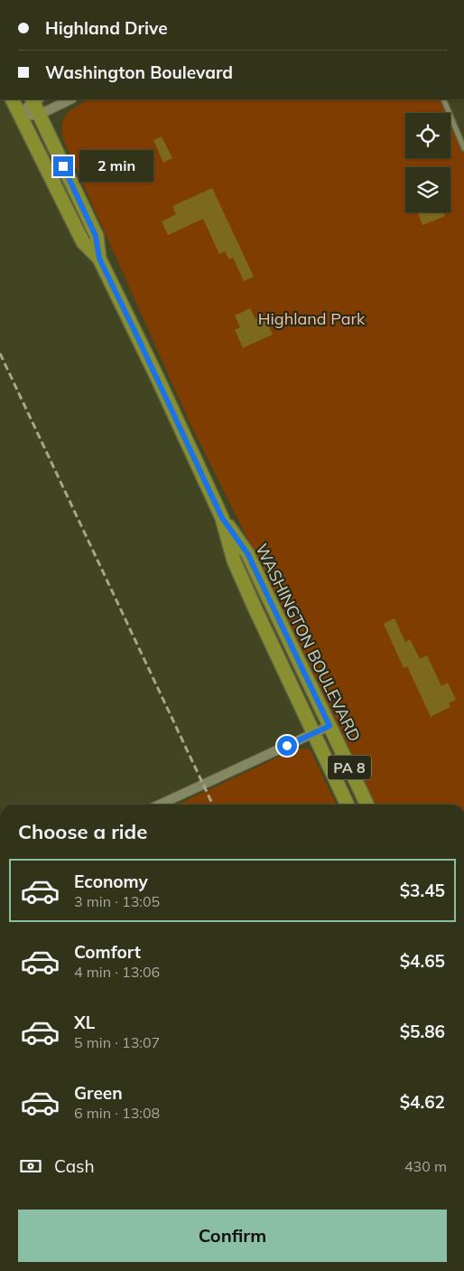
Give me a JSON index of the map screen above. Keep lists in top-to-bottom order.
{
  "streets": {
    "highway": ["WASHINGTON BOULEVARD", "PA 8"]
  },
  "parks": ["Highland Park"],
  "page": {
    "banner": ["Highland Drive", "Washington Boulevard"],
    "bubble": "2 min",
    "heading": "Choose a ride",
    "list": [
      {
        "name": "Economy",
        "note": "3 min · 13:05",
        "value": "$3.45"
      },
      {
        "name": "Comfort",
        "note": "4 min · 13:06",
        "value": "$4.65"
      },
      {
        "name": "XL",
        "note": "5 min · 13:07",
        "value": "$5.86"
      },
      {
        "name": "Green",
        "note": "6 min · 13:08",
        "value": "$4.62"
      }
    ],
    "pay": ["Cash", "430 m"],
    "buttons": "Confirm"
  }
}
